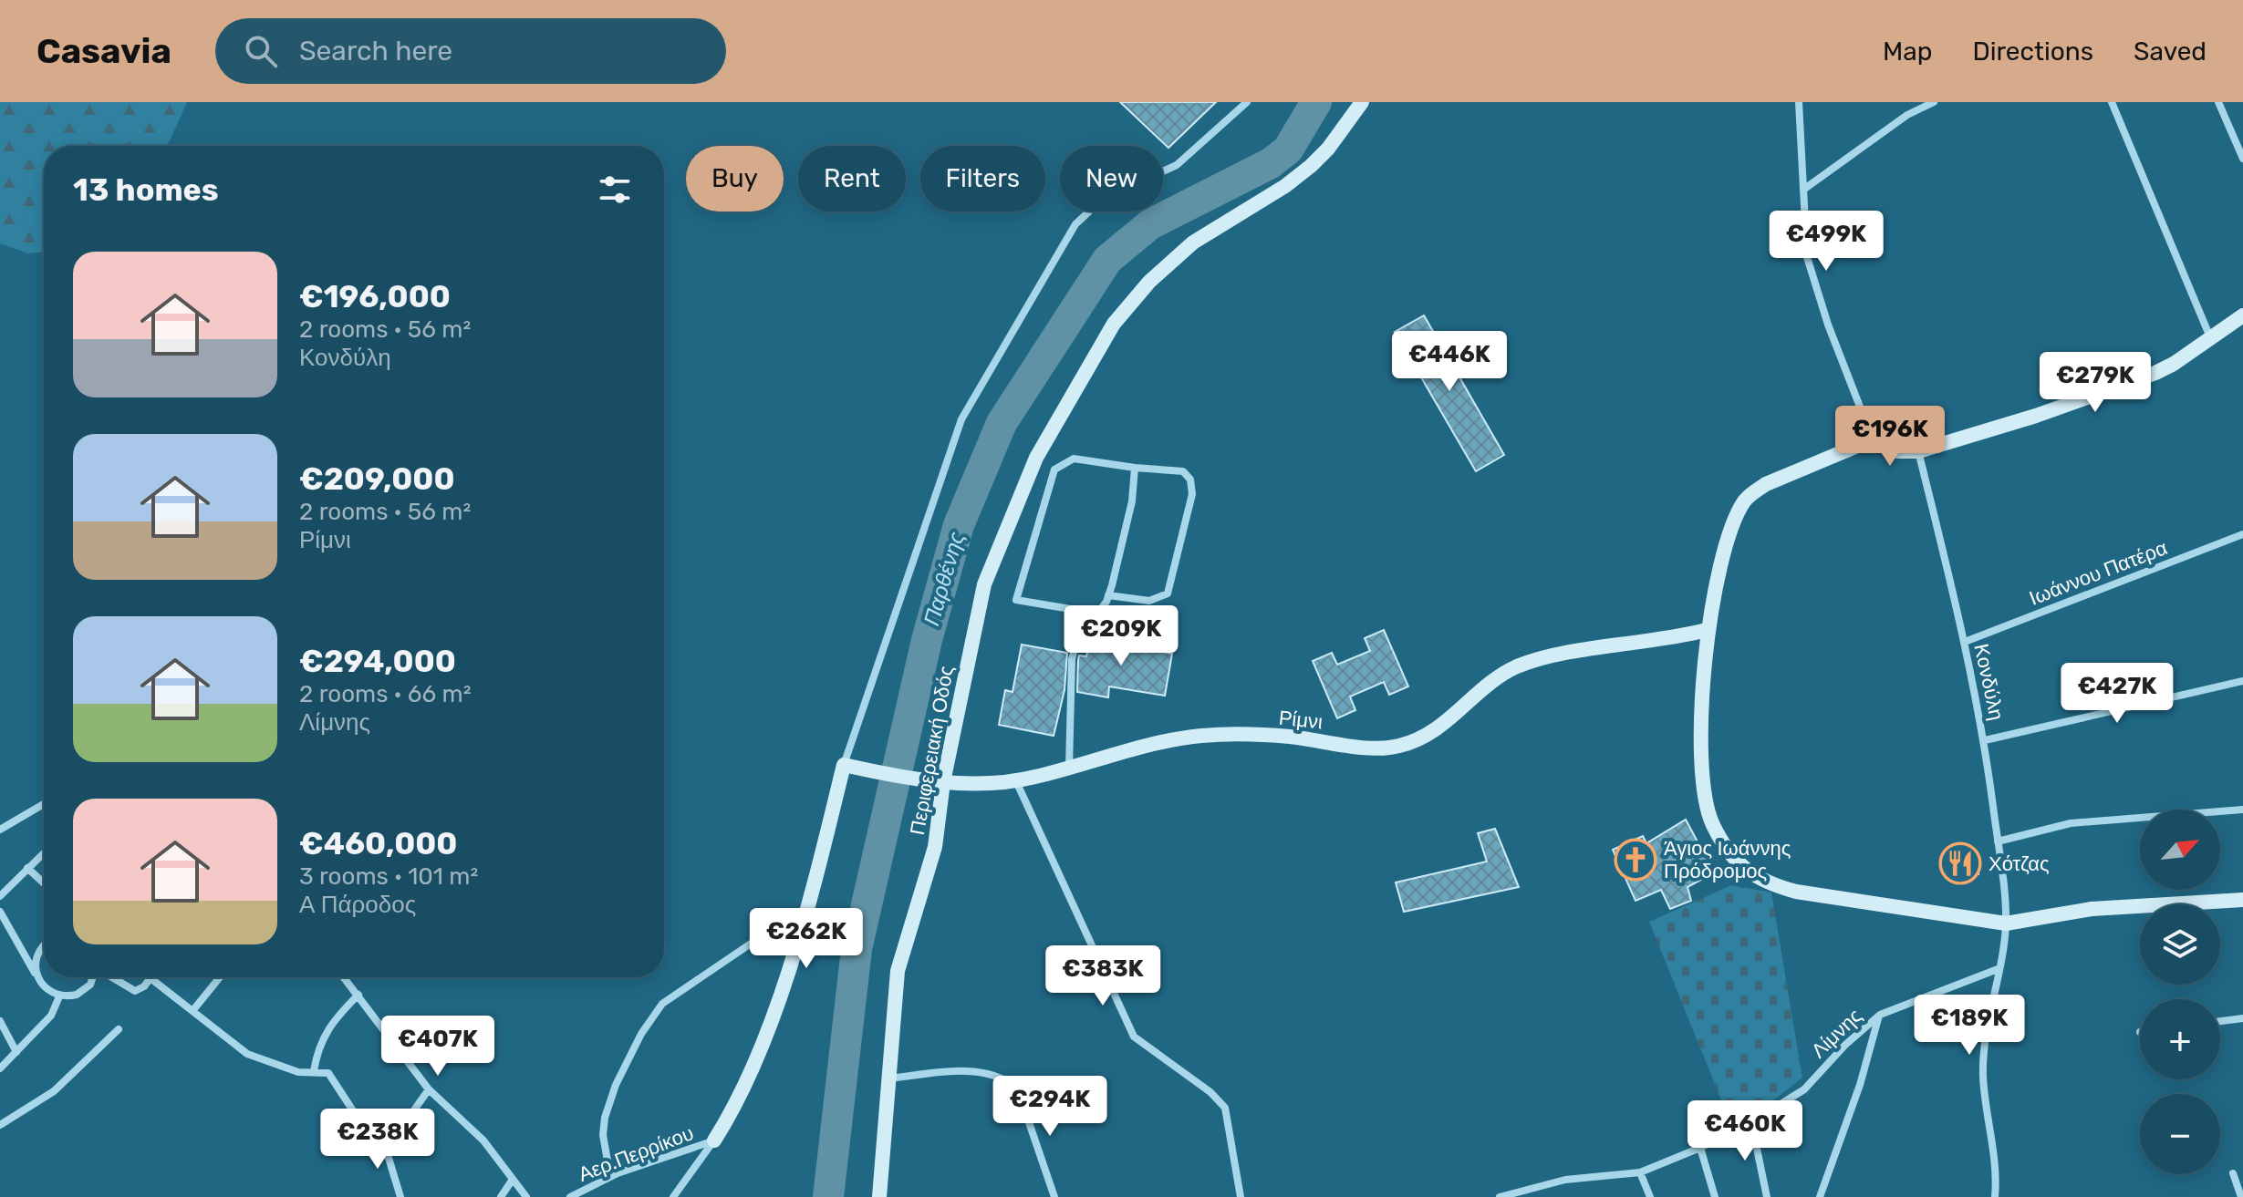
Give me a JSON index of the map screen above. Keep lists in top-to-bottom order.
{
  "streets": {
    "street": [
      "Ιωάννου Πατέρα",
      "Κονδύλη",
      "Ρίμνι",
      "Περιφερειακή Οδός",
      "Λίμνης",
      "Αερ.Περρίκου"
    ]
  },
  "crossings": [
    ["Ιωάννου Πατέρα", "Κονδύλη"],
    ["Κονδύλη", "Λίμνης"],
    ["Ρίμνι", "Περιφερειακή Οδός"]
  ],
  "water": ["Παρθένης"],
  "places": {
    "church": ["Άγιος Ιωάννης Πρόδρομος"],
    "restaurant": ["Χότζας"]
  },
  "north": "top right",
  "page": {
    "header": "Casavia",
    "search": "Search here",
    "nav": ["Map", "Directions", "Saved"],
    "chip": [
      "Buy",
      "Rent",
      "Filters",
      "New"
    ],
    "heading": "13 homes",
    "price": [
      "€499K",
      "€446K",
      "€279K",
      "€196K",
      "€209K",
      "€427K",
      "€262K",
      "€383K",
      "€189K",
      "€407K",
      "€294K",
      "€460K",
      "€238K"
    ],
    "list": [
      {
        "name": "€196,000",
        "note": "2 rooms · 56 m² · Κονδύλη"
      },
      {
        "name": "€209,000",
        "note": "2 rooms · 56 m² · Ρίμνι"
      },
      {
        "name": "€294,000",
        "note": "2 rooms · 66 m² · Λίμνης"
      },
      {
        "name": "€460,000",
        "note": "3 rooms · 101 m² · Α Πάροδος"
      }
    ],
    "map_buttons": ["+", "−"]
  }
}
